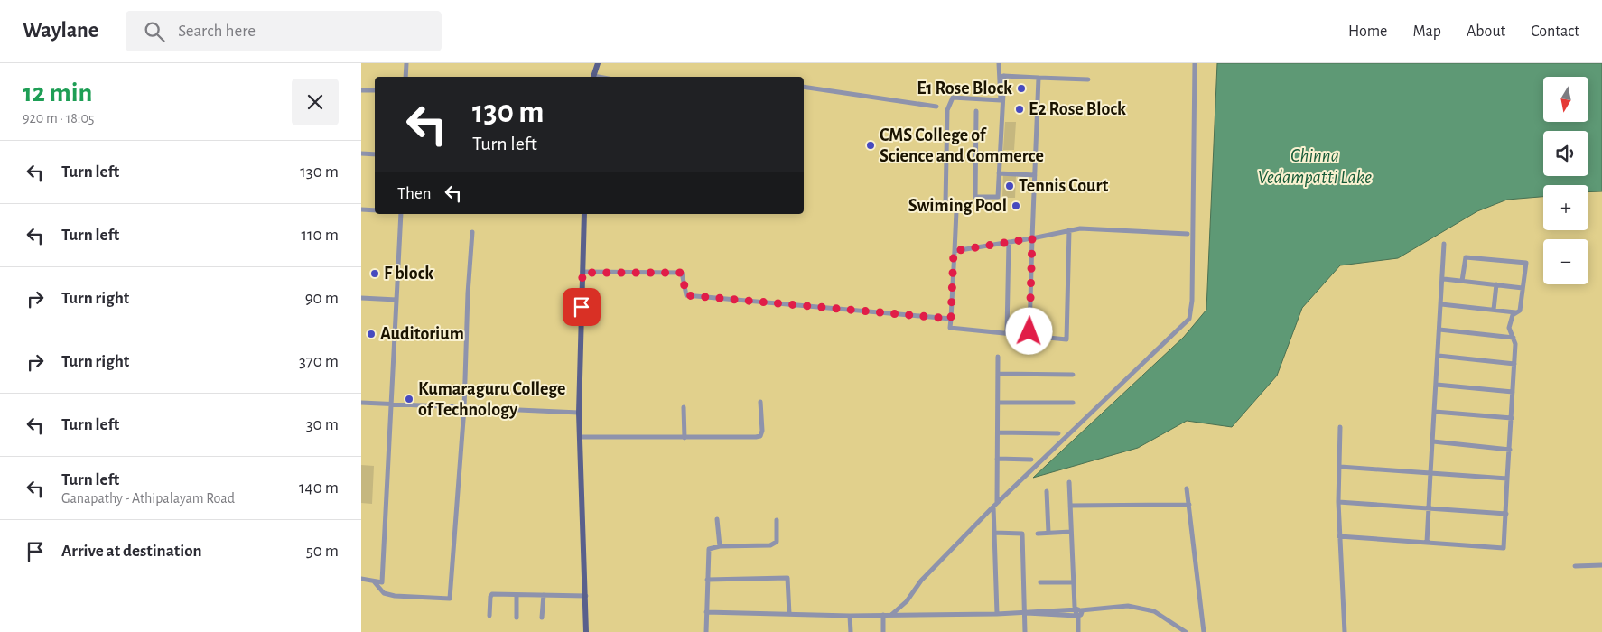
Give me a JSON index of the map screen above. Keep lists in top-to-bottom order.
{
  "water": ["Chinna Vedampatti Lake"],
  "places": [
    "E1 Rose Block",
    "E2 Rose Block",
    "CMS College of Science and Commerce",
    "Tennis Court",
    "Swiming Pool",
    "F block",
    "Auditorium",
    "Kumaraguru College of Technology"
  ],
  "north": "bottom",
  "page": {
    "header": "Waylane",
    "search": "Search here",
    "nav": [
      "Home",
      "Map",
      "About",
      "Contact"
    ],
    "heading": ["12 min", "920 m · 18:05"],
    "map_buttons": ["+", "−"],
    "turn": ["130 m", "Turn left"],
    "list": [
      {
        "name": "Turn left",
        "value": "130 m"
      },
      {
        "name": "Turn left",
        "value": "110 m"
      },
      {
        "name": "Turn right",
        "value": "90 m"
      },
      {
        "name": "Turn right",
        "value": "370 m"
      },
      {
        "name": "Turn left",
        "value": "30 m"
      },
      {
        "name": "Turn left",
        "note": "Ganapathy - Athipalayam Road",
        "value": "140 m"
      },
      {
        "name": "Arrive at destination",
        "value": "50 m"
      }
    ],
    "then": "Then"
  }
}
